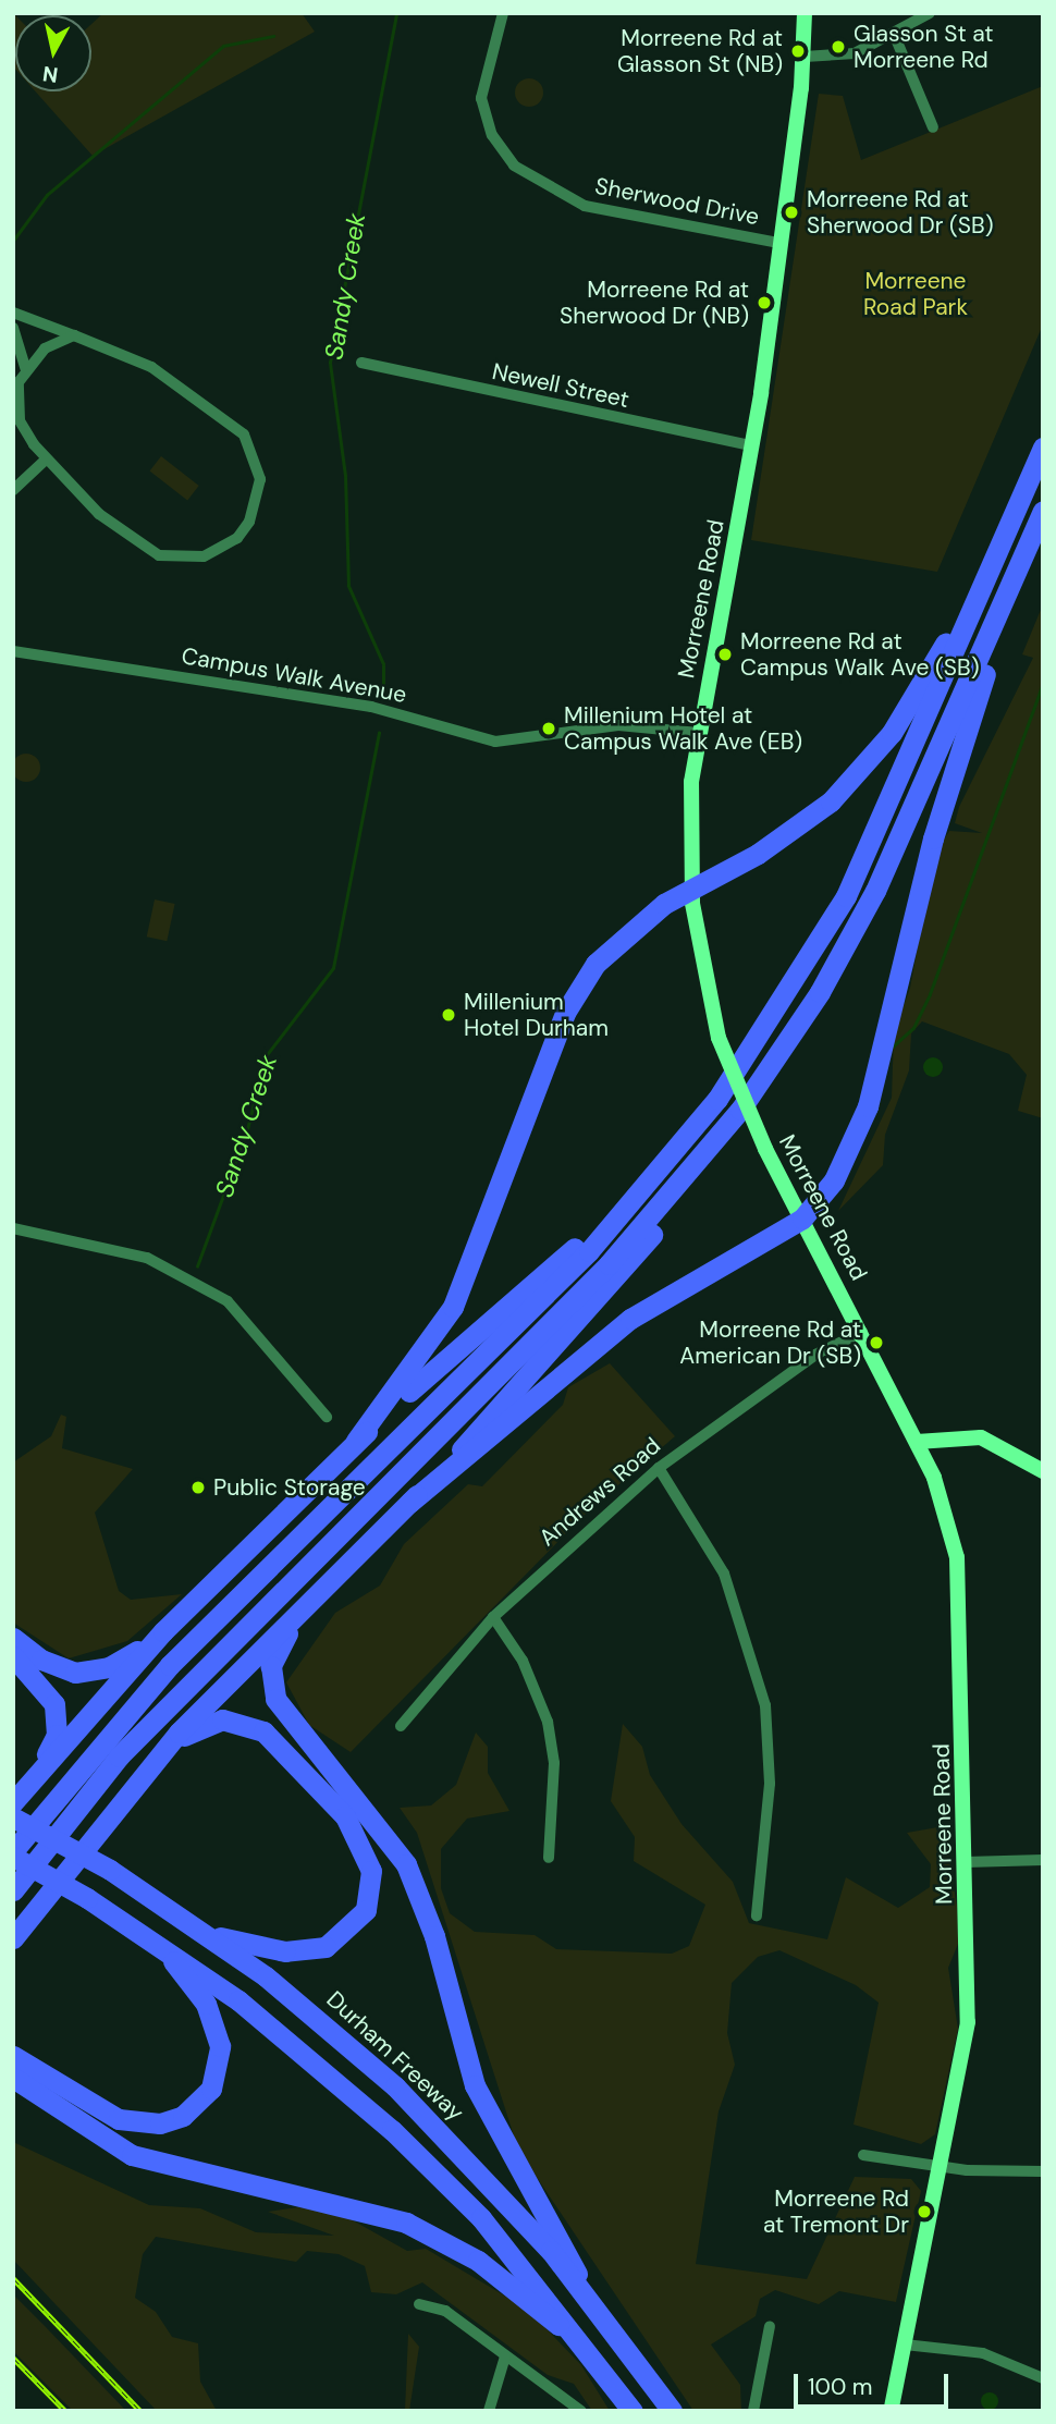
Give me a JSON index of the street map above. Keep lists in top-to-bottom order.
{
  "streets": {
    "highway": ["Durham Freeway"],
    "street": [
      "Sherwood Drive",
      "Newell Street",
      "Morreene Road",
      "Campus Walk Avenue",
      "Andrews Road"
    ]
  },
  "crossings": [
    ["Sherwood Drive", "Morreene Road"],
    ["Newell Street", "Morreene Road"],
    ["Morreene Road", "Campus Walk Avenue"],
    ["Morreene Road", "Andrews Road"]
  ],
  "water": ["Sandy Creek"],
  "parks": ["Morreene Road Park"],
  "places": [
    "Glasson St at Morreene Rd",
    "Morreene Rd at Glasson St (NB)",
    "Morreene Rd at Sherwood Dr (SB)",
    "Morreene Rd at Sherwood Dr (NB)",
    "Morreene Rd at Campus Walk Ave (SB)",
    "Millenium Hotel at Campus Walk Ave (EB)",
    "Millenium Hotel Durham",
    "Morreene Rd at American Dr (SB)",
    "Public Storage",
    "Morreene Rd at Tremont Dr"
  ],
  "scale_bar": "100 m",
  "north": "bottom"
}
